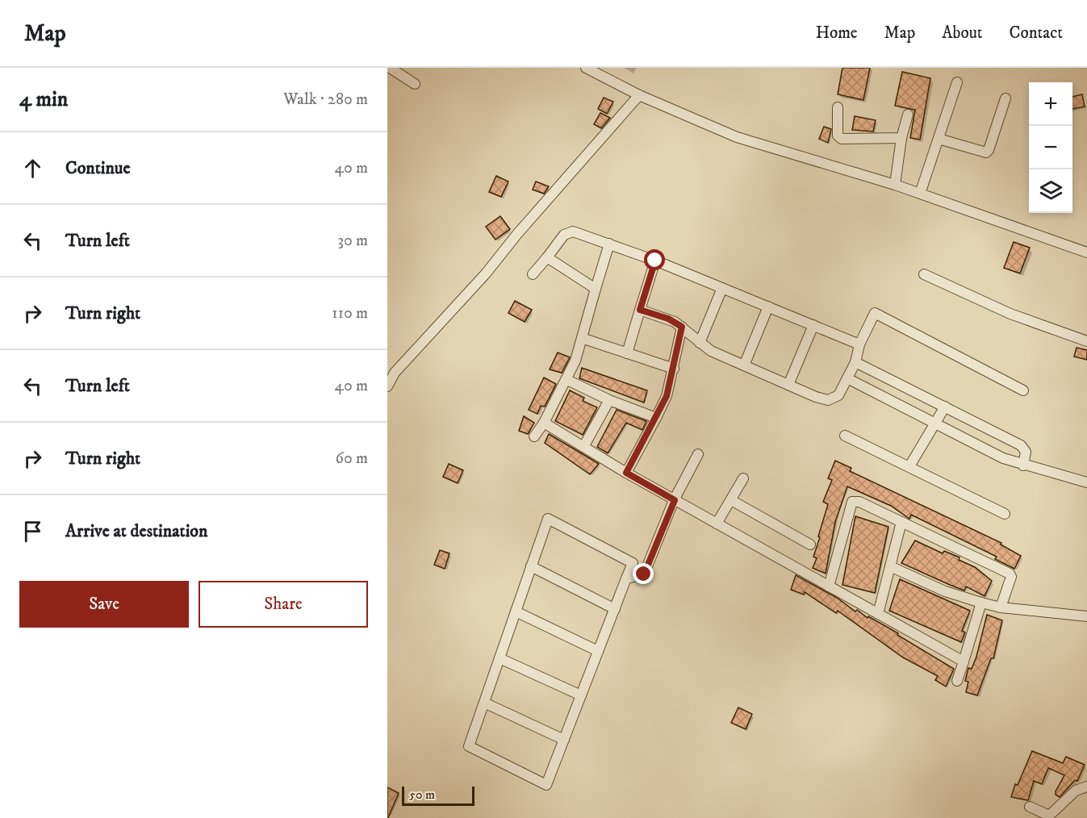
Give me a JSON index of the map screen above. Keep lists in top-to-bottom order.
{
  "scale_bar": "50 m",
  "page": {
    "header": "Map",
    "nav": [
      "Home",
      "Map",
      "About",
      "Contact"
    ],
    "heading": ["4 min", "Walk · 280 m"],
    "map_buttons": ["+", "−"],
    "list": [
      ["Continue", "40 m"],
      ["Turn left", "30 m"],
      ["Turn right", "110 m"],
      ["Turn left", "40 m"],
      ["Turn right", "60 m"],
      "Arrive at destination"
    ],
    "buttons": ["Save", "Share"],
    "scale": "50 m"
  }
}
